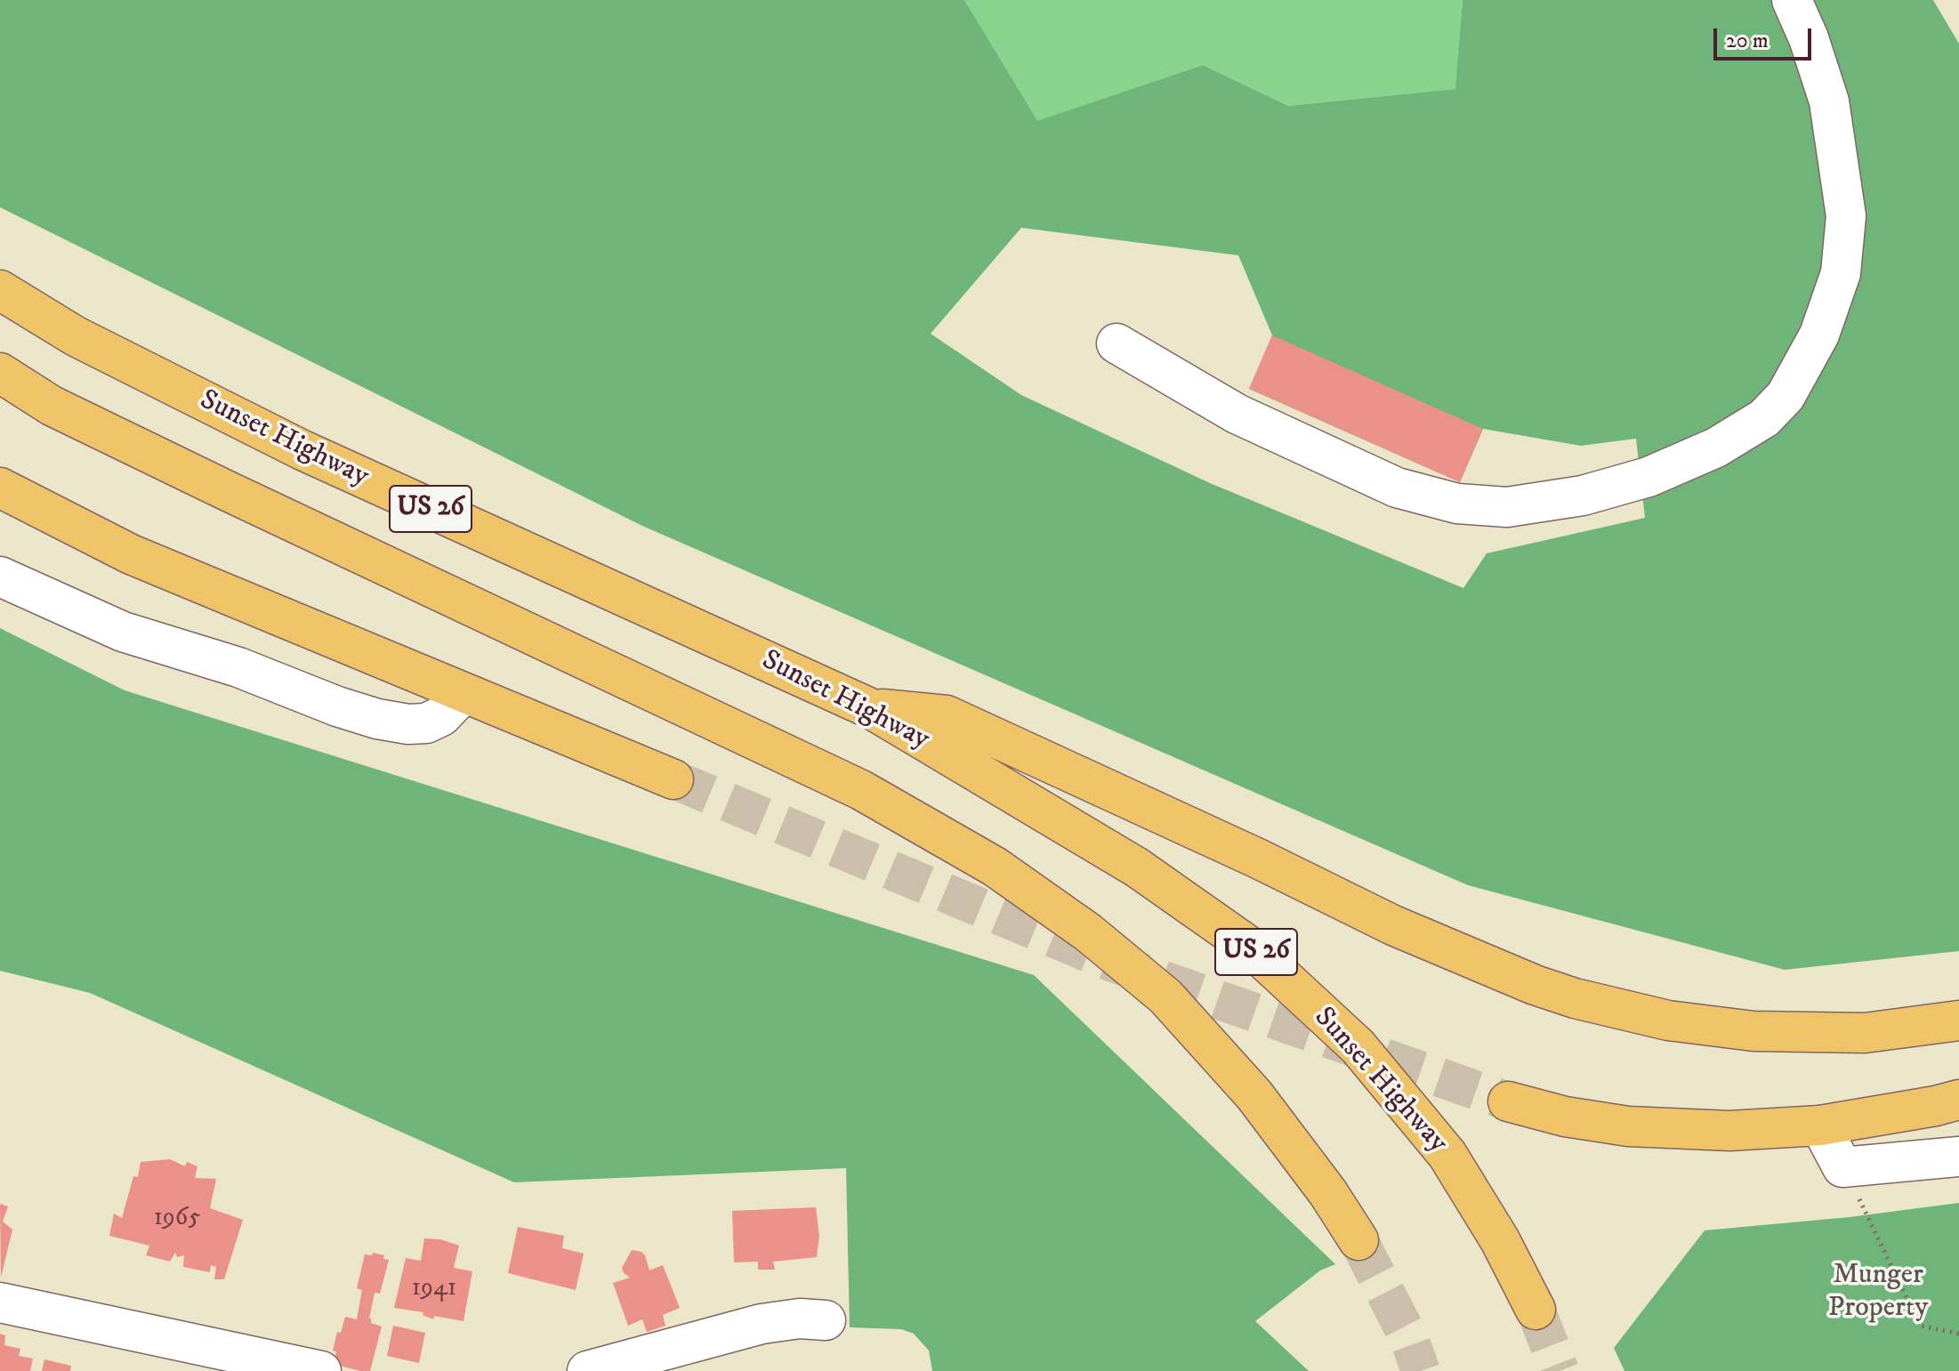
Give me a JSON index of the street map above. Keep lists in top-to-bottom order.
{
  "streets": {
    "highway": ["Sunset Highway", "US 26"]
  },
  "parks": ["Munger Property"],
  "house_numbers": ["1965", "1941"],
  "scale_bar": "20 m"
}
